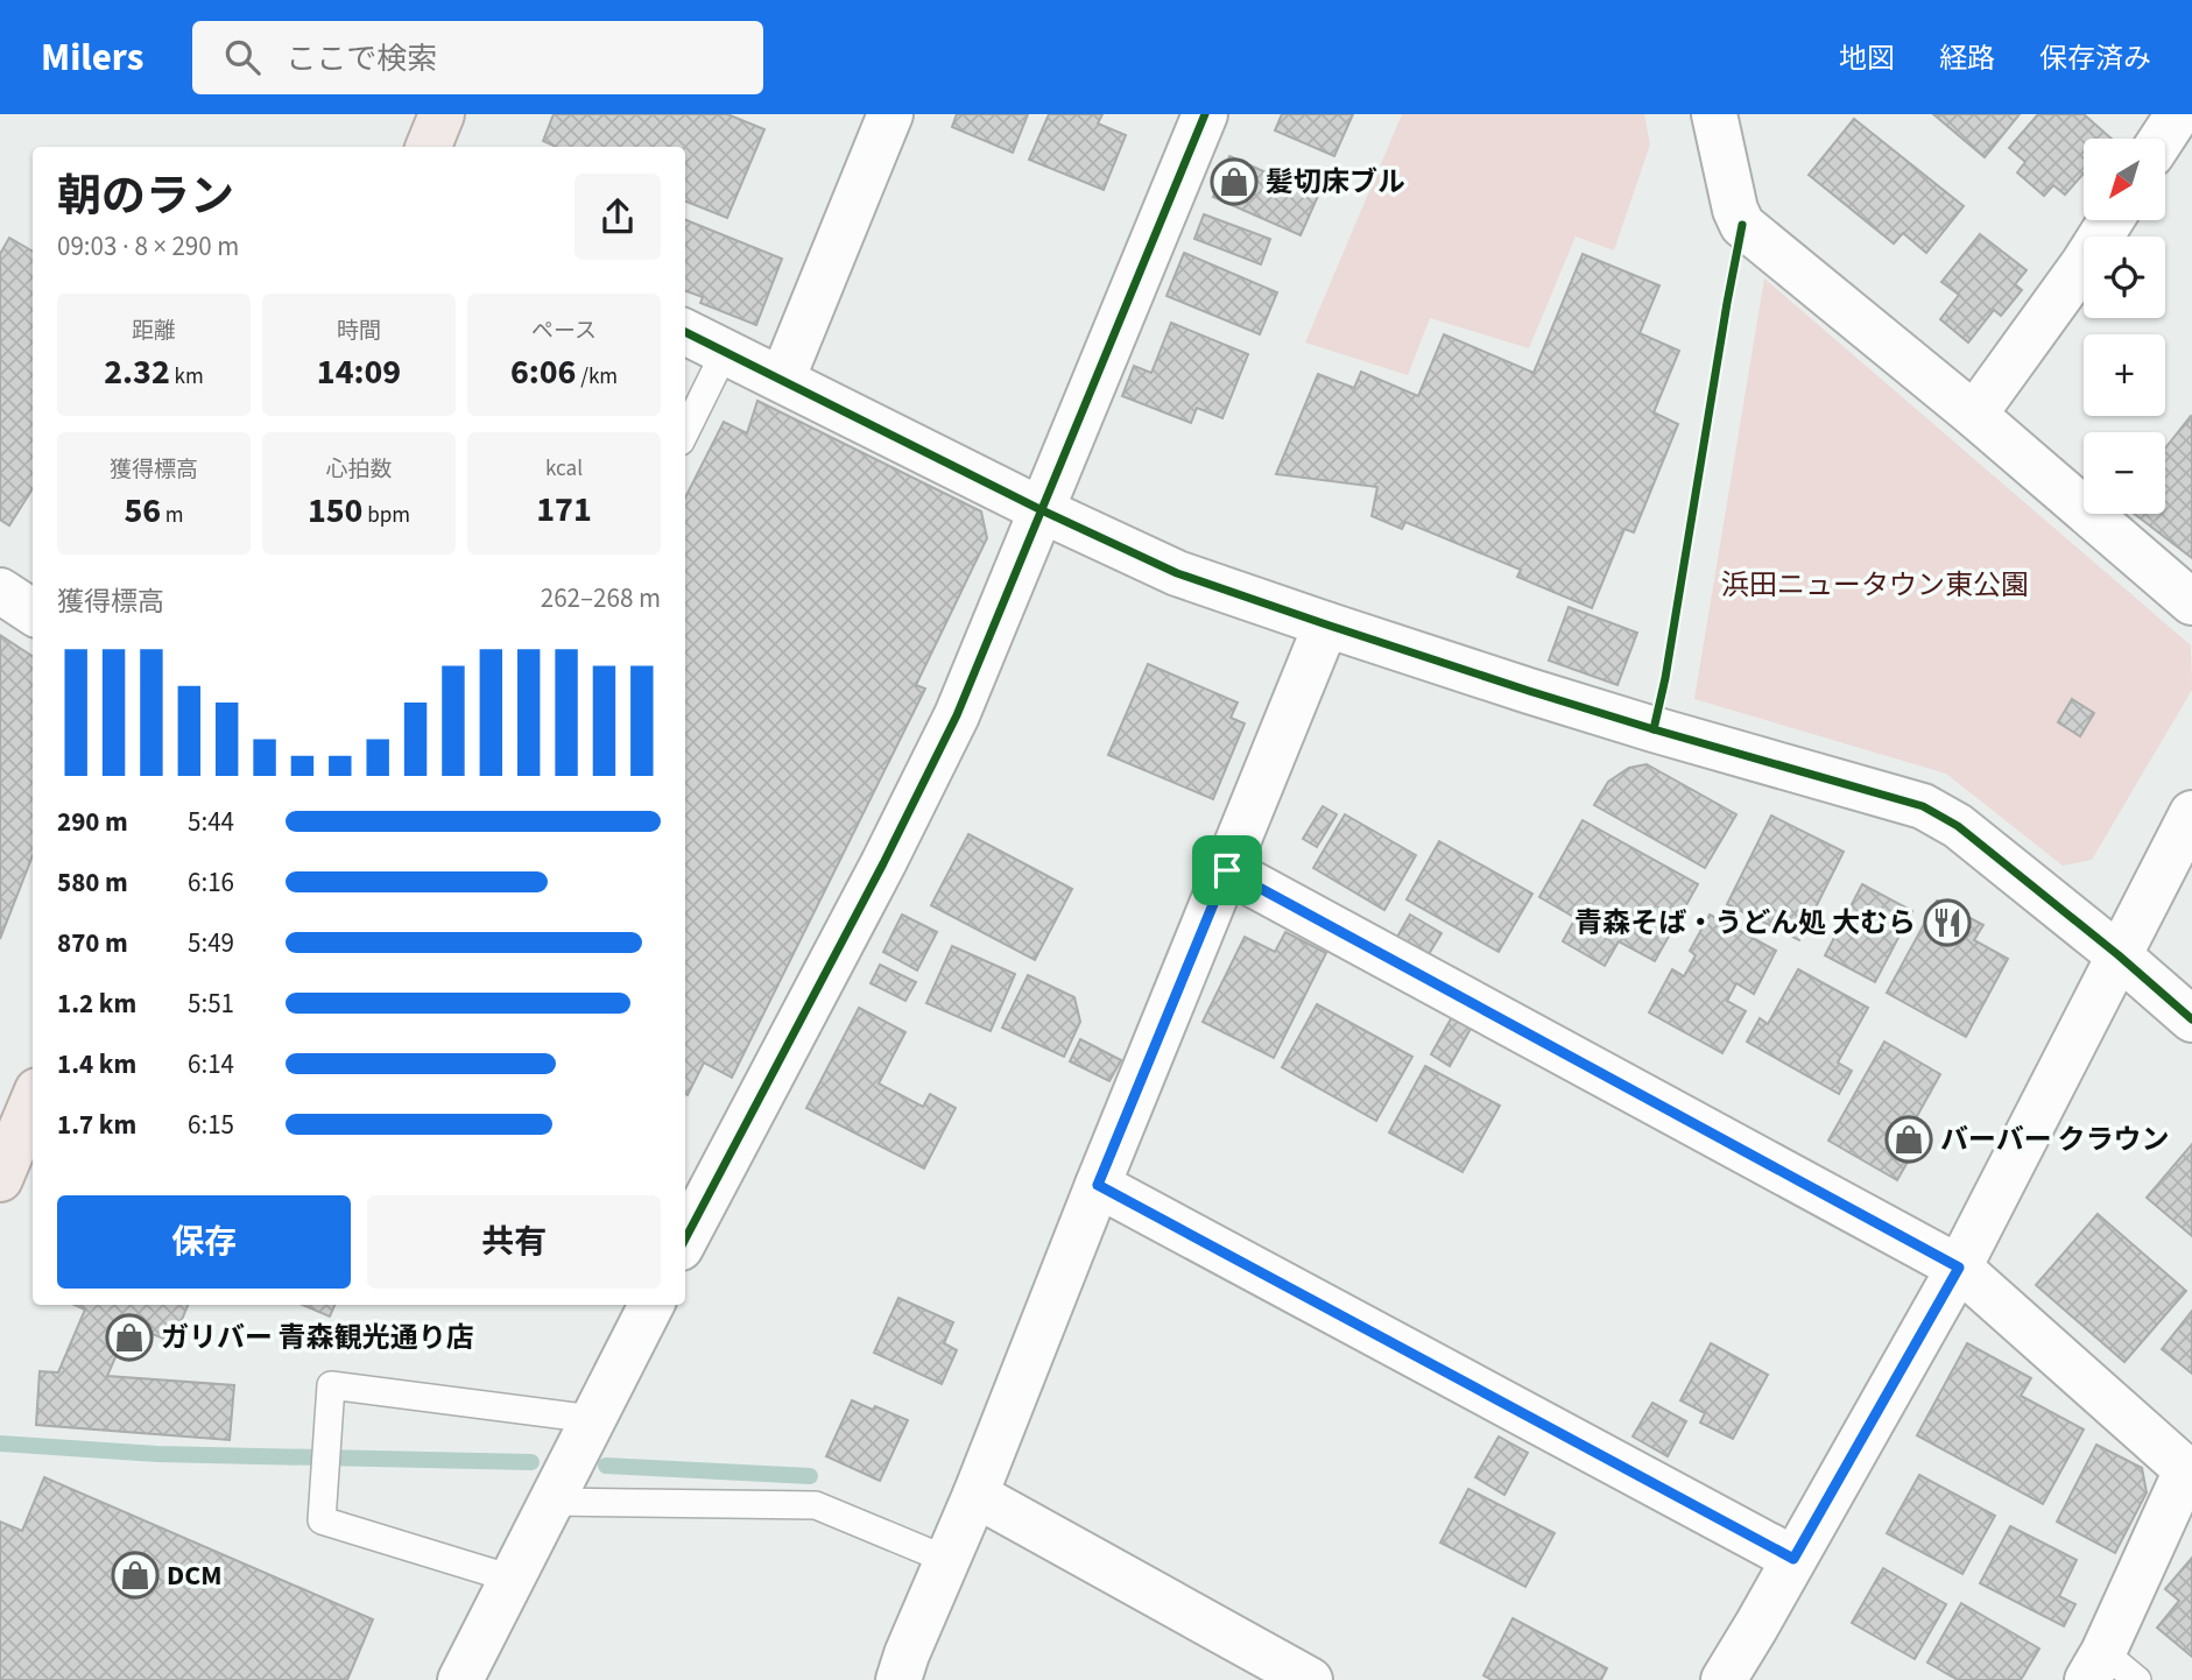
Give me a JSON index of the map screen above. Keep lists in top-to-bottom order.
{
  "parks": ["浜田ニュータウン東公園"],
  "places": {
    "shop": [
      "髪切床ブル",
      "バーバー クラウン",
      "ガリバー 青森観光通り店",
      "DCM"
    ],
    "restaurant": ["青森そば・うどん処 大むら"]
  },
  "north": "bottom left",
  "page": {
    "header": "Milers",
    "search": "ここで検索",
    "nav": ["地図", "経路", "保存済み"],
    "map_buttons": ["+", "−"],
    "heading": ["朝のラン", "09:03 · 8 × 290 m"],
    "stats": [
      ["距離", "2.32 km"],
      ["時間", "14:09"],
      ["ペース", "6:06 /km"],
      ["獲得標高", "56 m"],
      ["心拍数", "150 bpm"],
      ["kcal", "171"]
    ],
    "chart": ["獲得標高", "262–268 m"],
    "list": [
      {
        "name": "290 m",
        "note": "5:44"
      },
      {
        "name": "580 m",
        "note": "6:16"
      },
      {
        "name": "870 m",
        "note": "5:49"
      },
      {
        "name": "1.2 km",
        "note": "5:51"
      },
      {
        "name": "1.4 km",
        "note": "6:14"
      },
      {
        "name": "1.7 km",
        "note": "6:15"
      }
    ],
    "buttons": ["保存", "共有"]
  }
}
